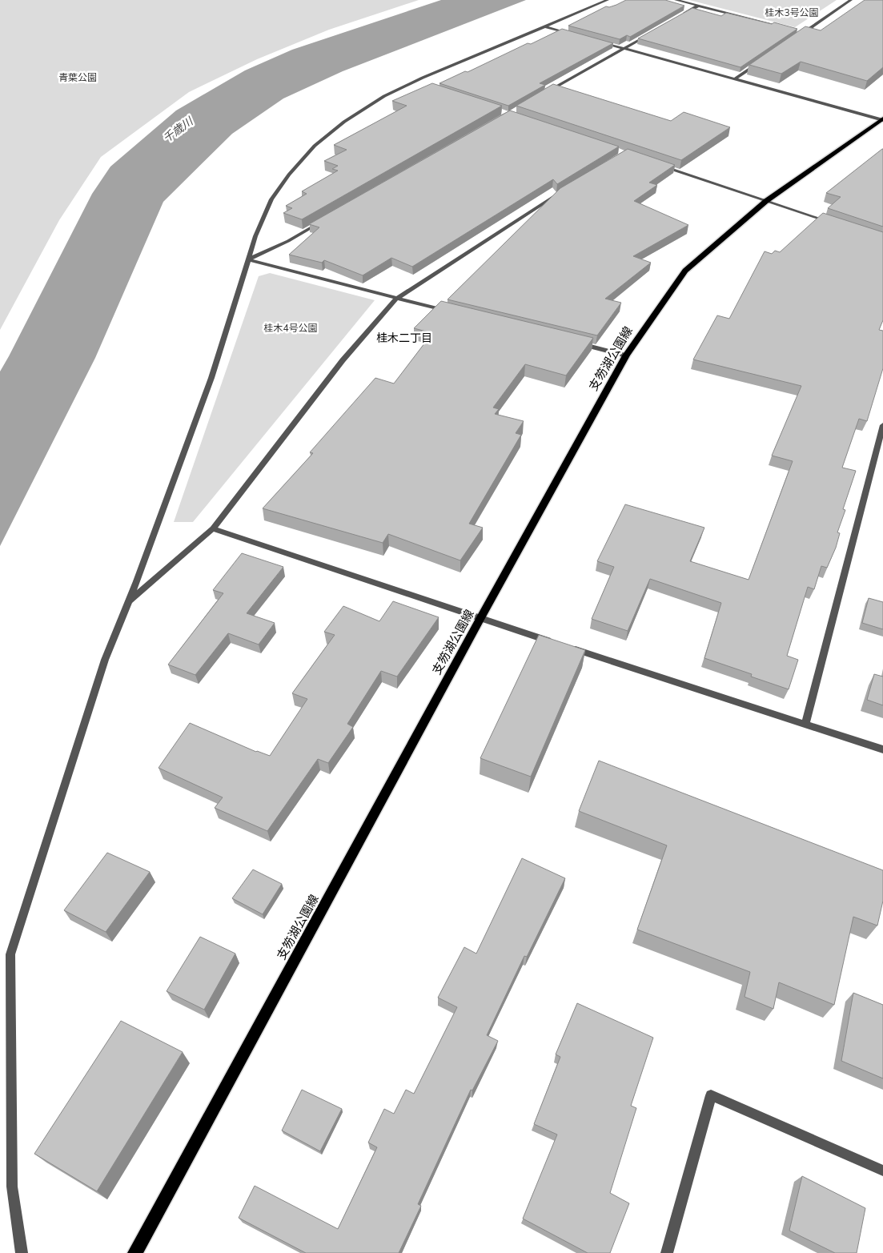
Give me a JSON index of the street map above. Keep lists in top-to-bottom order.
{
  "streets": {
    "main road": ["支笏湖公園線"]
  },
  "districts": ["桂木二丁目"],
  "water": ["千歳川"],
  "parks": ["桂木3号公園", "青葉公園", "桂木4号公園"]
}
